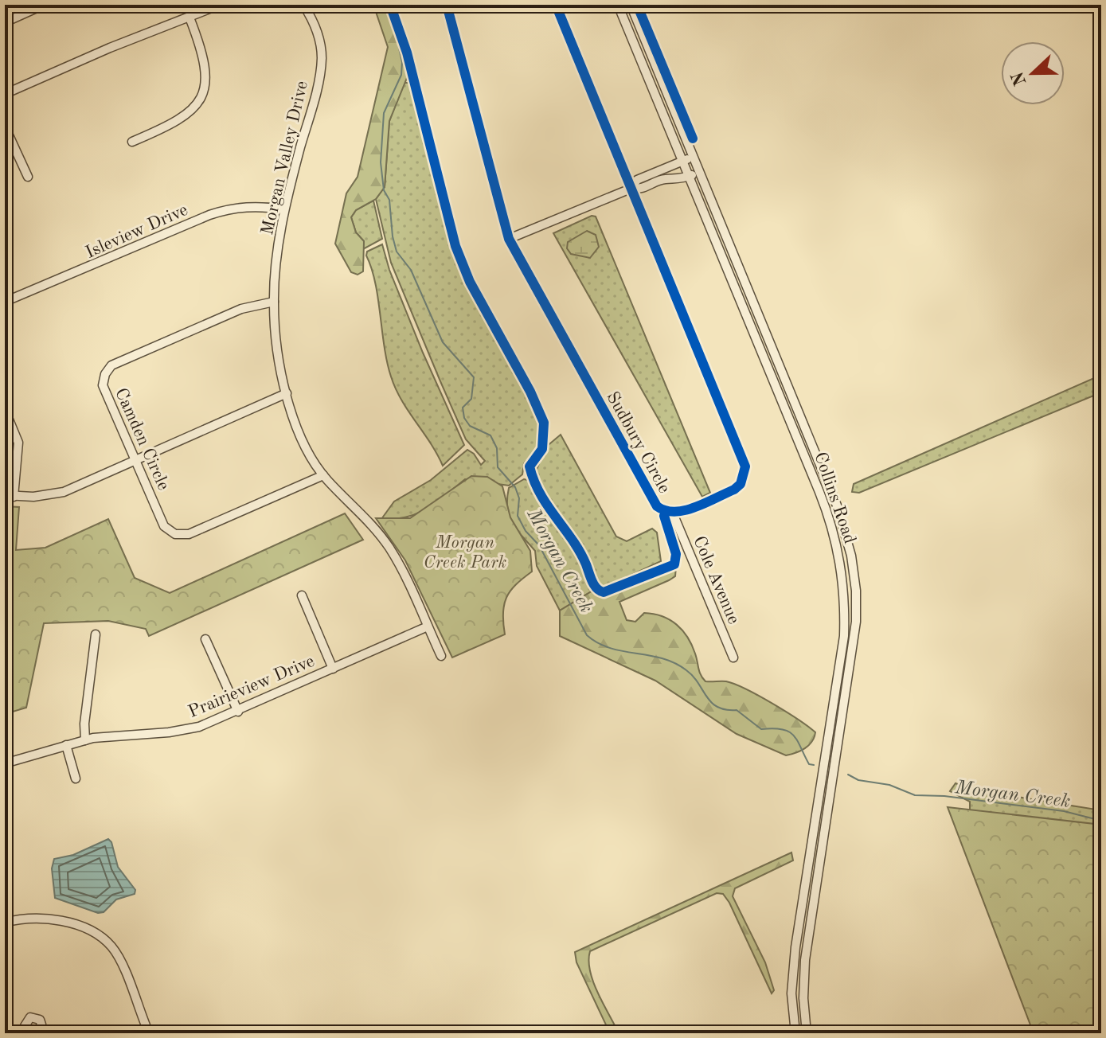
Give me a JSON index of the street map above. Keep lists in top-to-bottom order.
{
  "streets": {
    "street": [
      "Morgan Valley Drive",
      "Isleview Drive",
      "Camden Circle",
      "Sudbury Circle",
      "Collins Road",
      "Cole Avenue",
      "Prairieview Drive"
    ]
  },
  "crossings": [
    ["Morgan Valley Drive", "Isleview Drive"],
    ["Morgan Valley Drive", "Camden Circle"],
    ["Morgan Valley Drive", "Prairieview Drive"],
    ["Sudbury Circle", "Cole Avenue"]
  ],
  "water": ["Morgan Creek"],
  "parks": ["Morgan Creek Park"],
  "north": "left"
}
